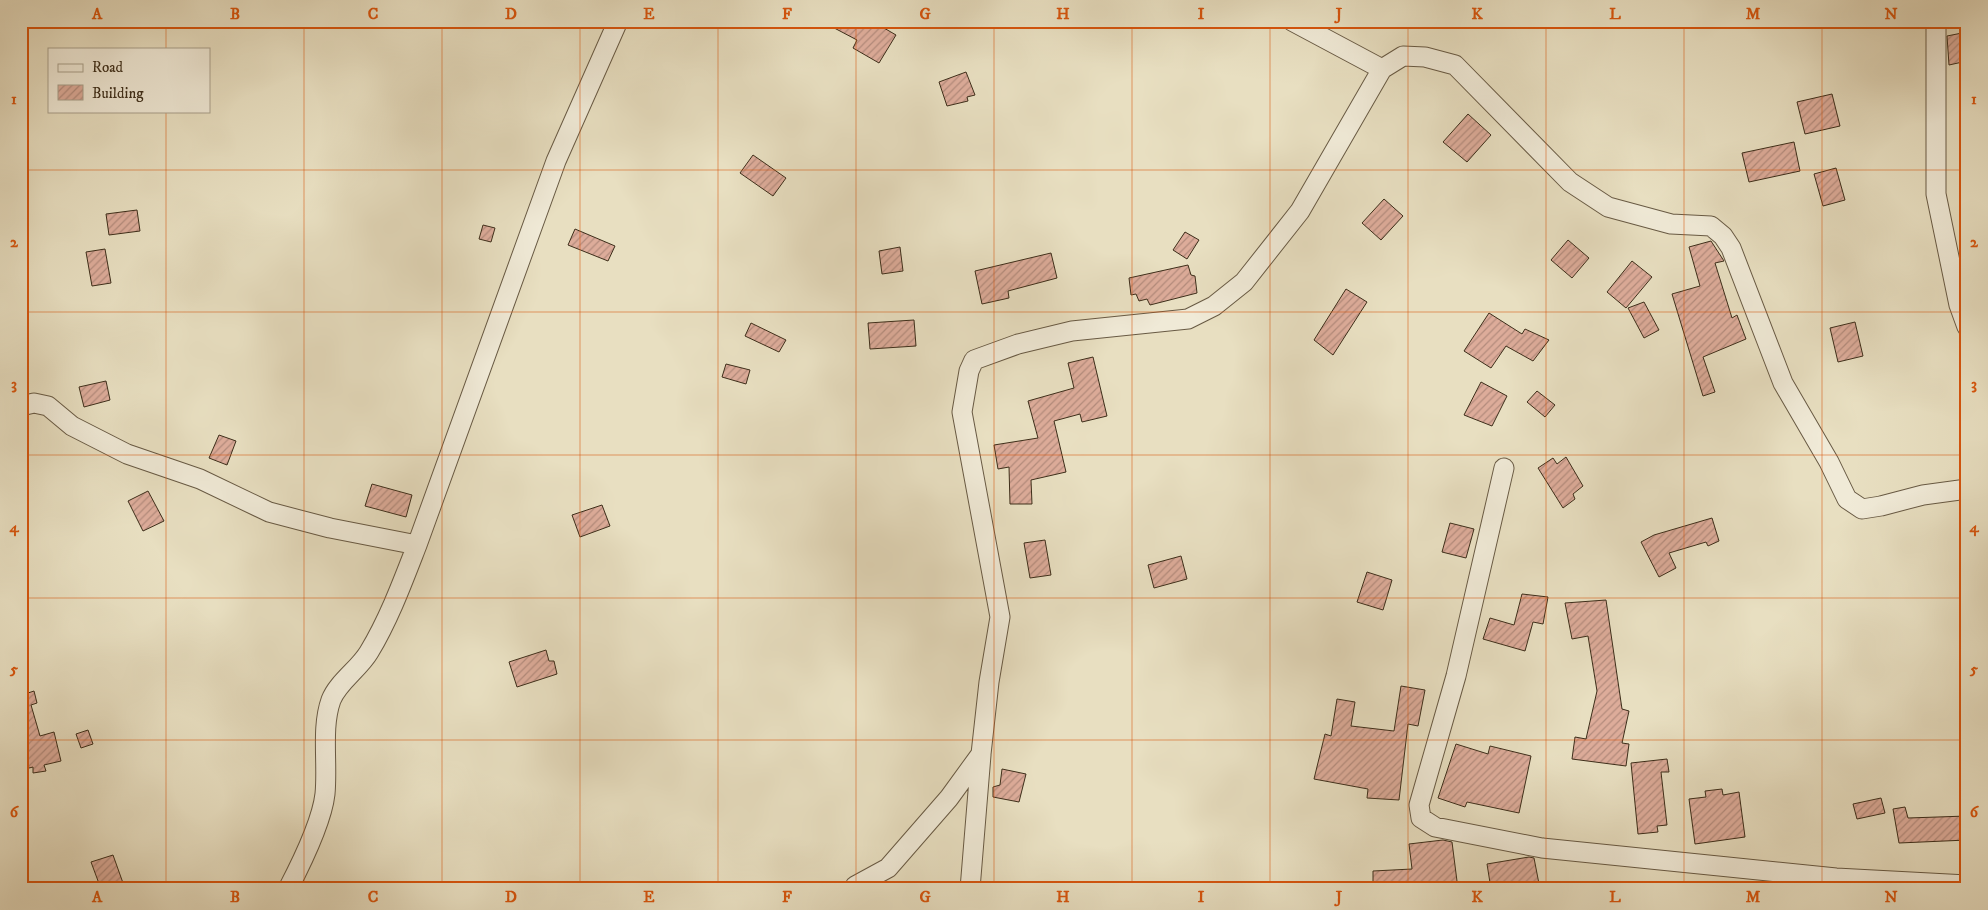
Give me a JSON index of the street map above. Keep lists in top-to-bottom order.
{
  "legend": ["Road", "Building"],
  "grid": {
    "columns": [
      "A",
      "B",
      "C",
      "D",
      "E",
      "F",
      "G",
      "H",
      "I",
      "J",
      "K",
      "L",
      "M",
      "N"
    ],
    "rows": [
      "1",
      "2",
      "3",
      "4",
      "5",
      "6"
    ]
  }
}
